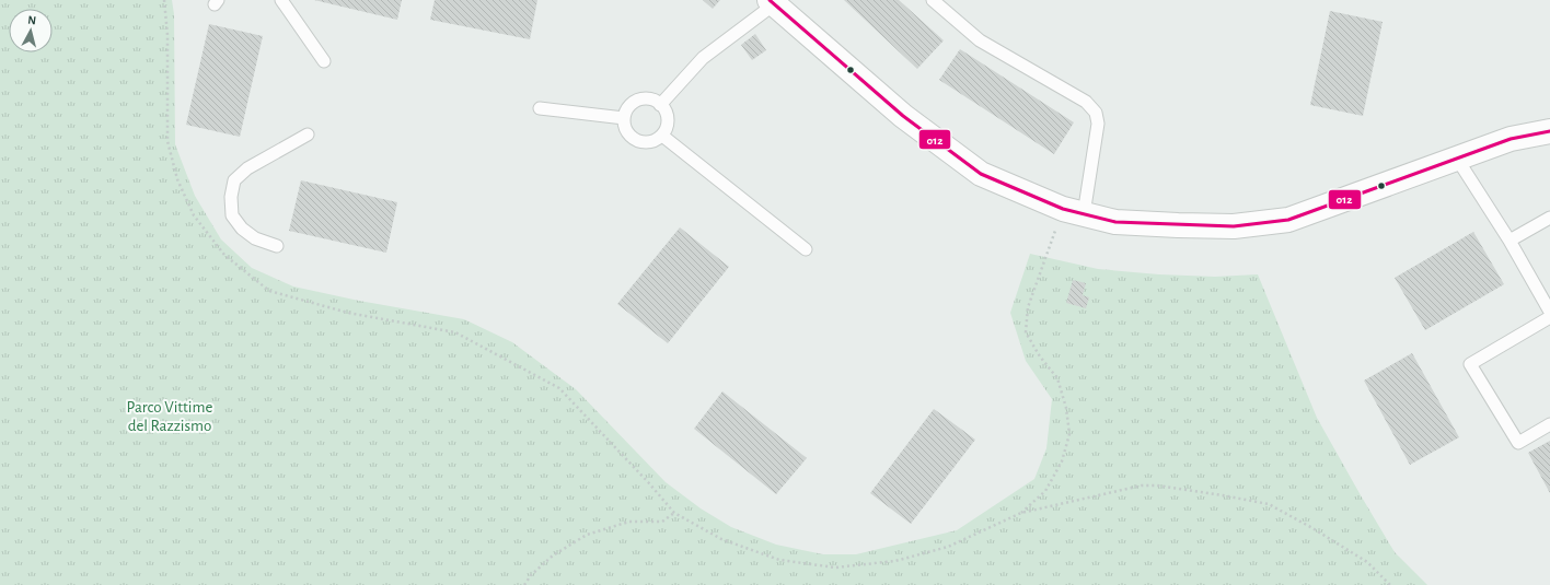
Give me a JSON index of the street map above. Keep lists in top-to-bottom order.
{
  "parks": ["Parco Vittime del Razzismo"],
  "lines": ["transit line 012"],
  "north": "top"
}
